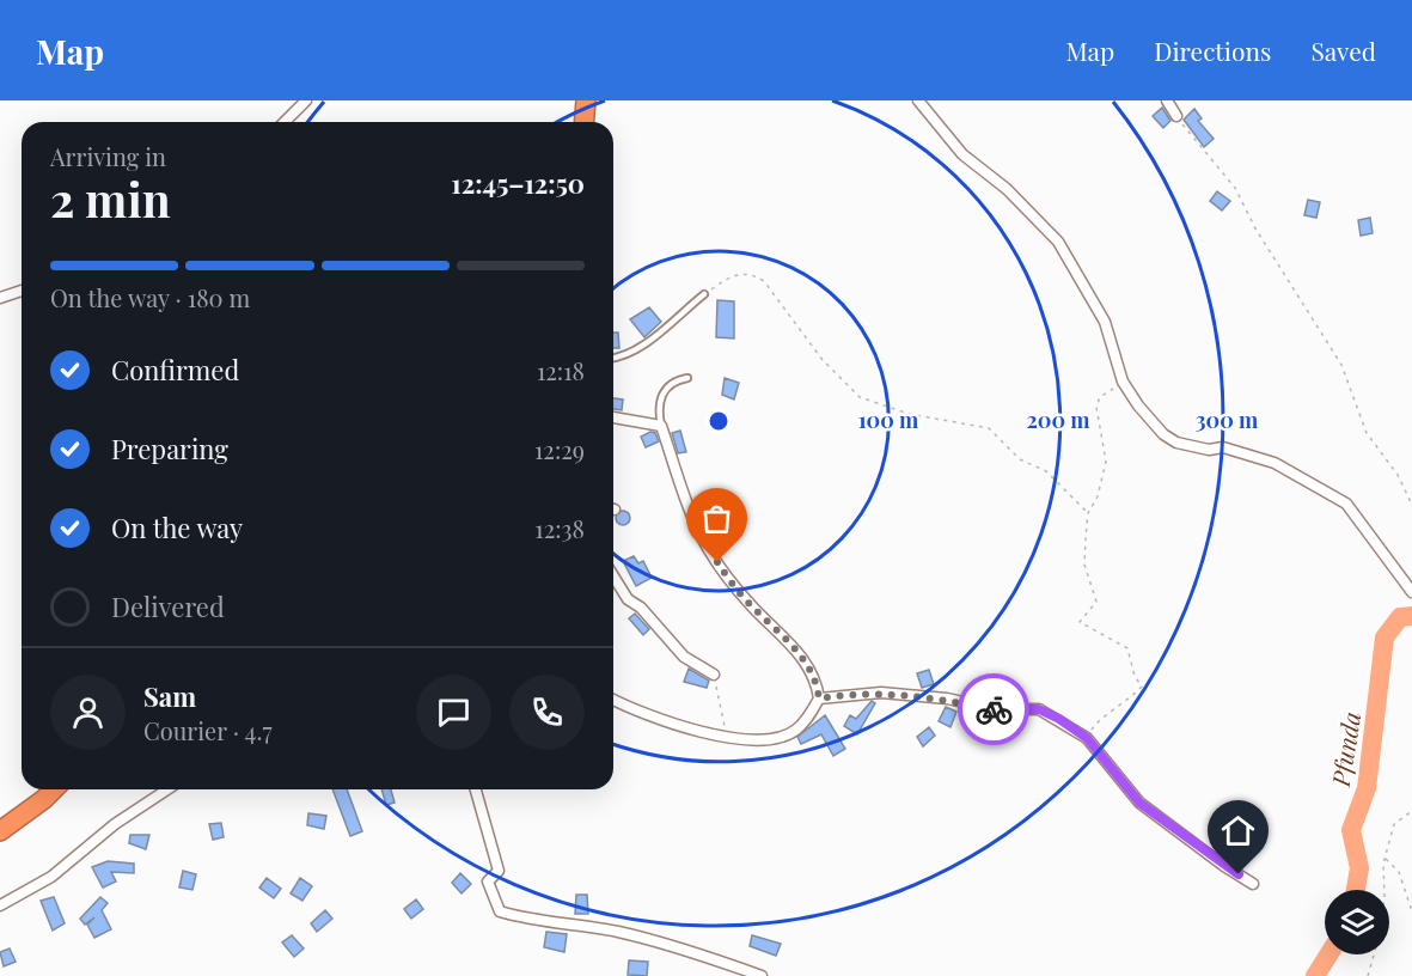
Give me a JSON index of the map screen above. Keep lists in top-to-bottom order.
{
  "water": ["Pfunda"],
  "page": {
    "header": "Map",
    "nav": ["Map", "Directions", "Saved"],
    "heading": ["2 min", "Arriving in", "12:45–12:50"],
    "panel": ["Sam", "Courier · 4.7"],
    "bar": "On the way · 180 m",
    "list": [
      ["Confirmed", "12:18"],
      ["Preparing", "12:29"],
      ["On the way", "12:38"],
      "Delivered"
    ]
  },
  "rings": ["100 m", "200 m", "300 m"]
}
